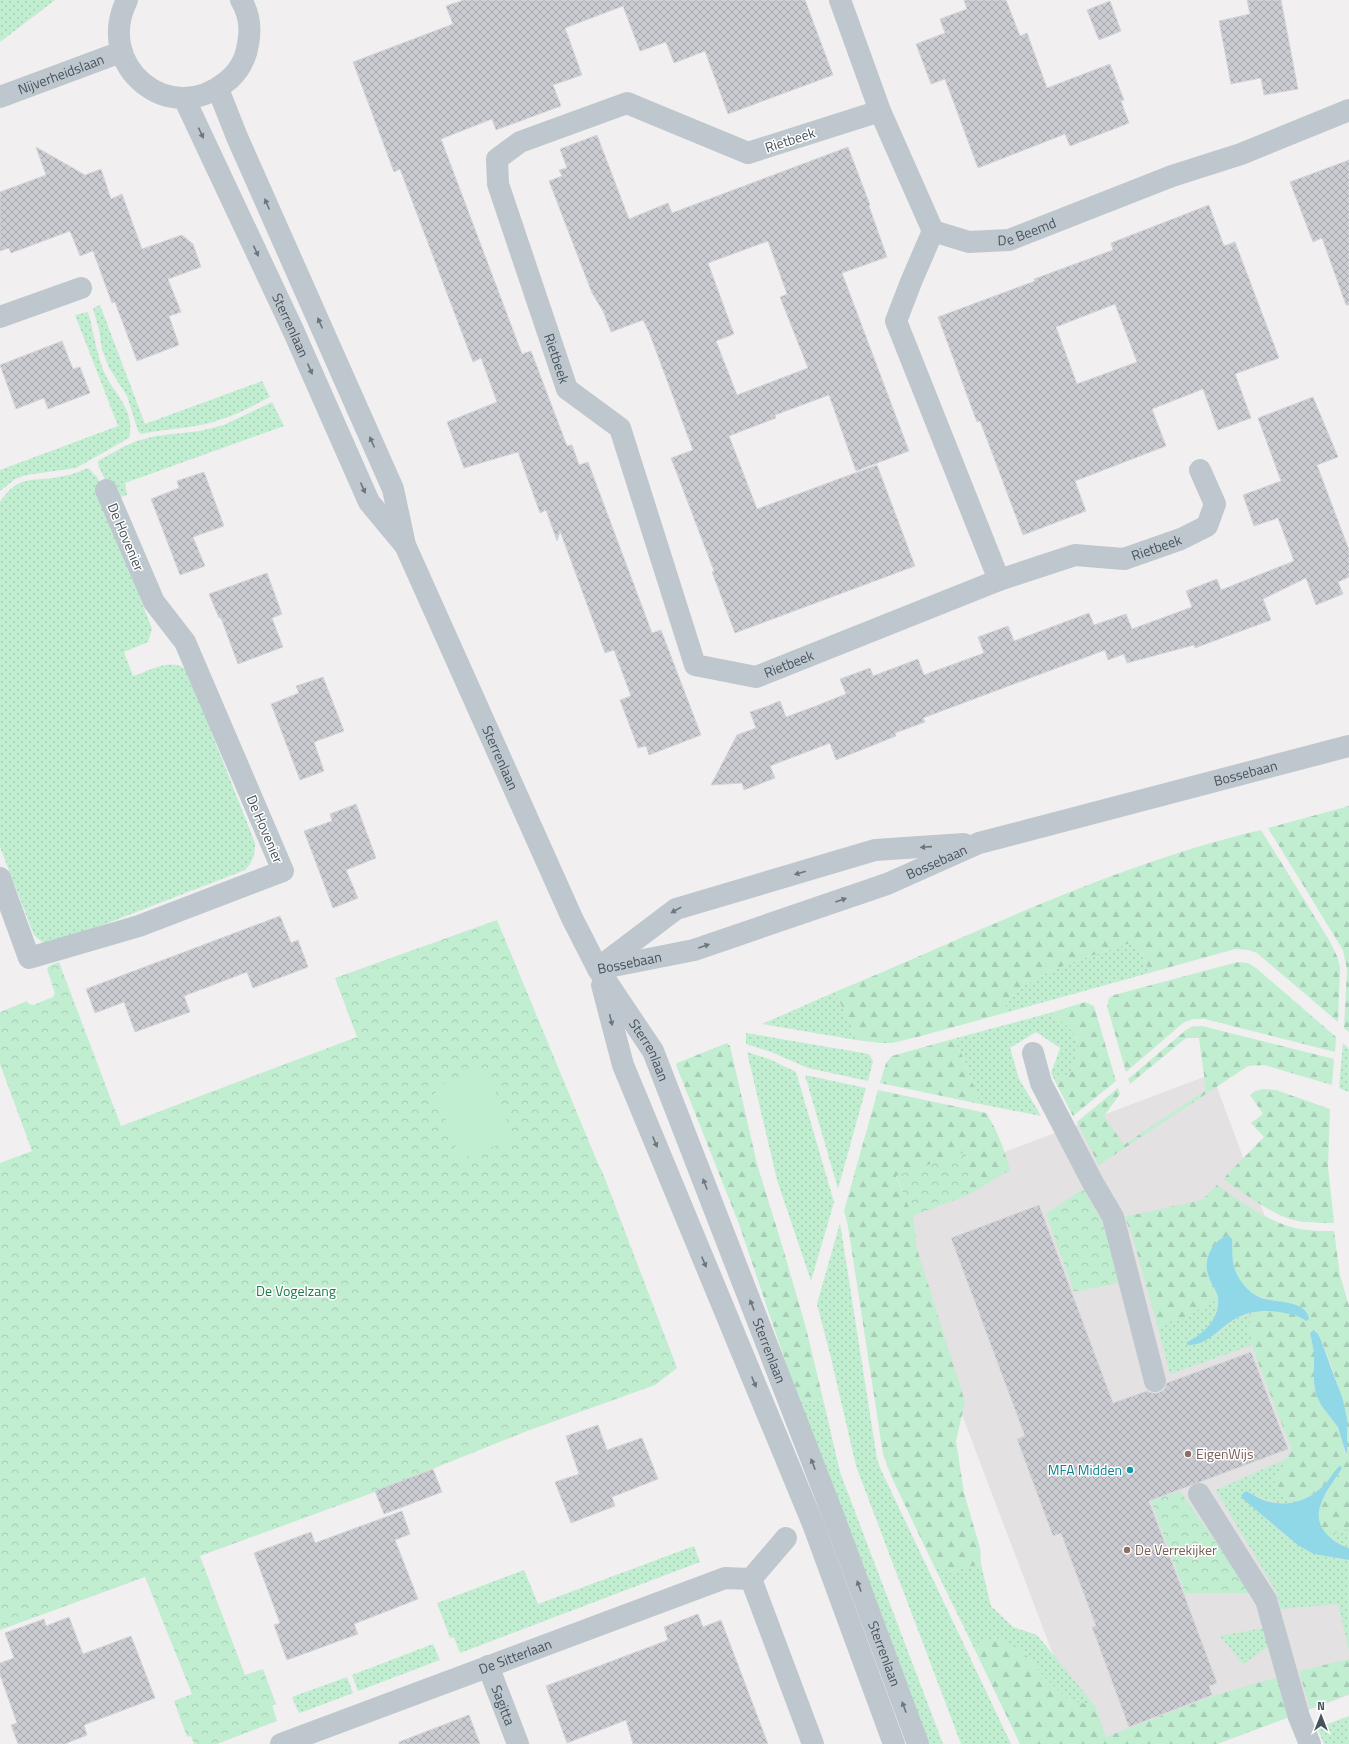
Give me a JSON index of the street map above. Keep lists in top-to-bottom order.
{
  "streets": {
    "street": [
      "Nijverheidslaan",
      "Rietbeek",
      "De Beemd",
      "Sterrenlaan",
      "De Hovenier",
      "Bossebaan",
      "De Sitterlaan",
      "Sagitta"
    ]
  },
  "crossings": [
    ["Sterrenlaan", "Bossebaan"],
    ["De Sitterlaan", "Sagitta"]
  ],
  "parks": ["De Vogelzang"],
  "places": ["EigenWijs", "MFA Midden", "De Verrekijker"],
  "north": "top"
}
